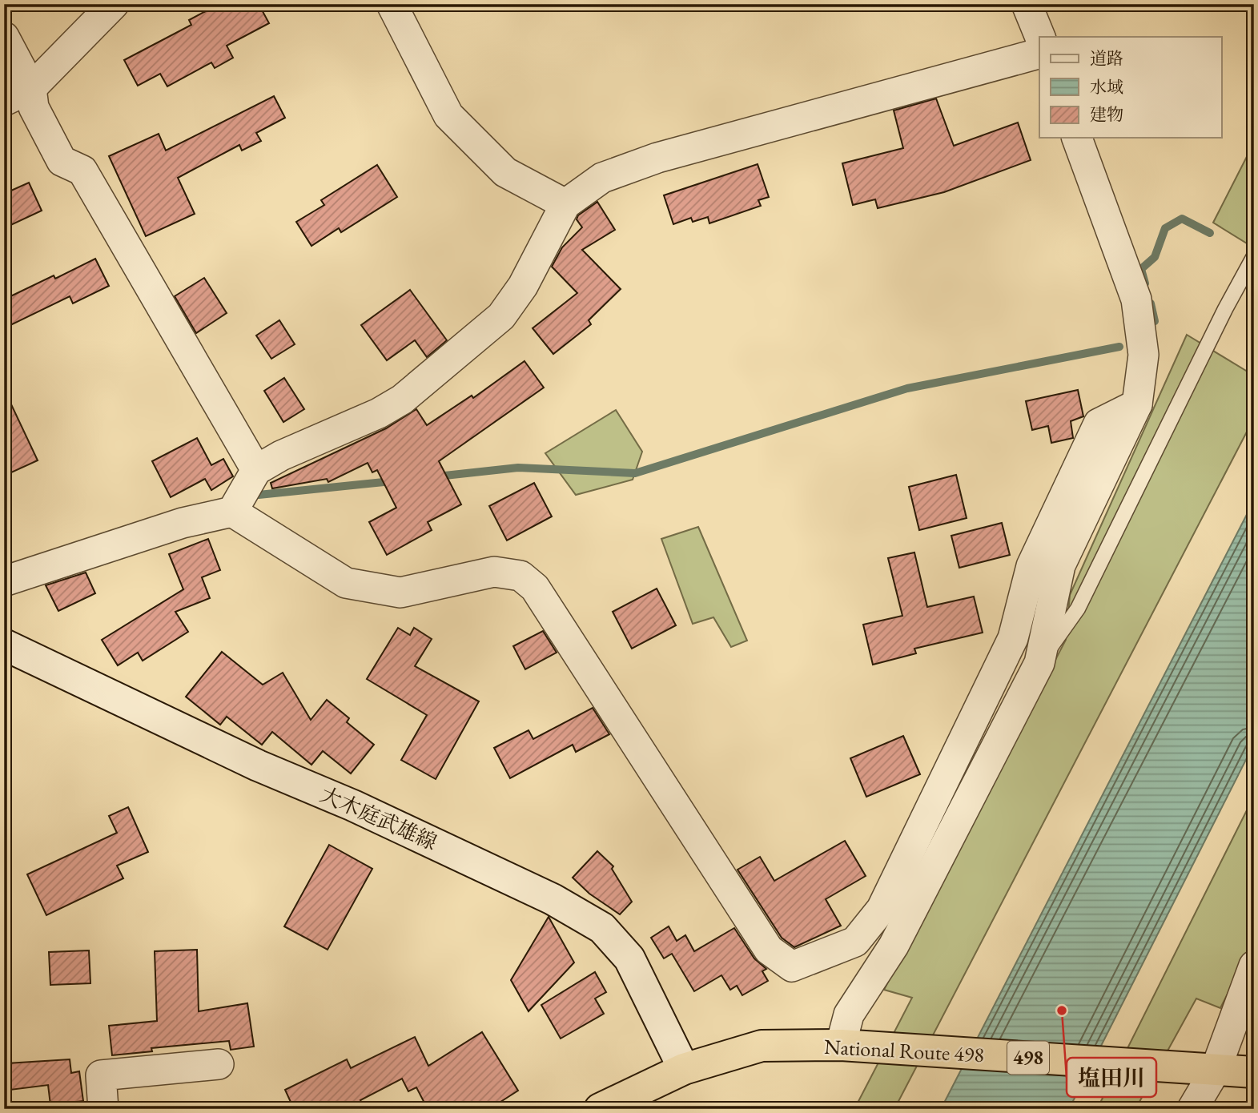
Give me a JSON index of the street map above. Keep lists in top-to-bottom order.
{
  "streets": {
    "highway": ["National Route 498", "498"],
    "main road": ["大木庭武雄線"]
  },
  "crossings": [
    ["大木庭武雄線", "National Route 498"]
  ],
  "places": ["塩田川"],
  "legend": ["道路", "水域", "建物"]
}
